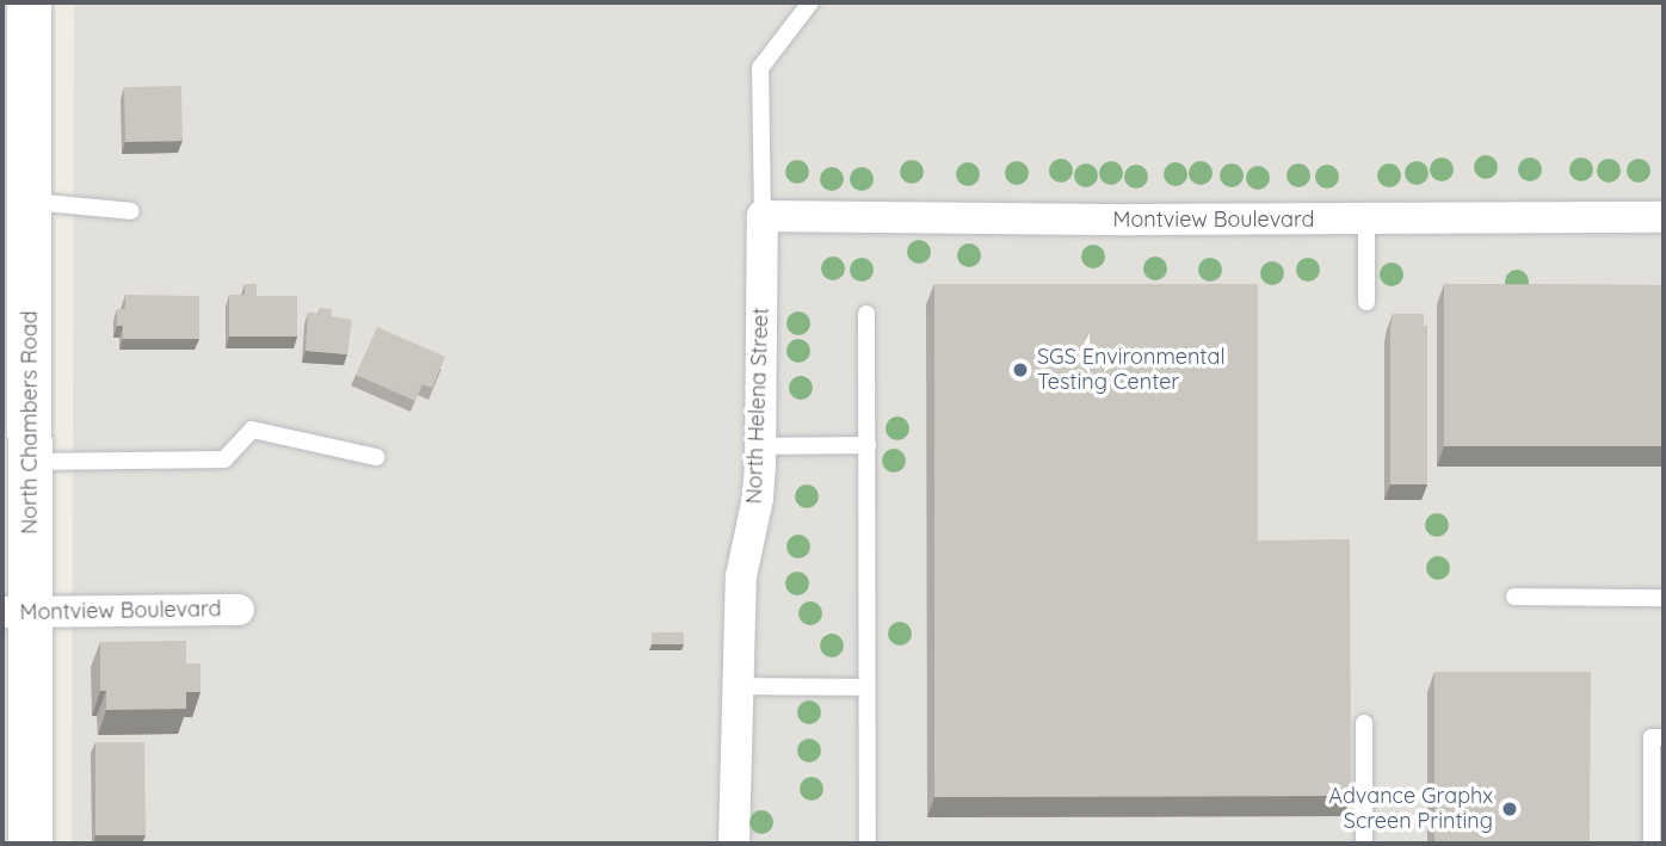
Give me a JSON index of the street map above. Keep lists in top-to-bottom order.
{
  "streets": {
    "main road": ["North Chambers Road"],
    "street": ["Montview Boulevard", "North Helena Street"]
  },
  "crossings": [
    ["Montview Boulevard", "North Helena Street"],
    ["Montview Boulevard", "North Chambers Road"]
  ],
  "places": ["SGS Environmental Testing Center", "Advance Graphx Screen Printing"]
}
